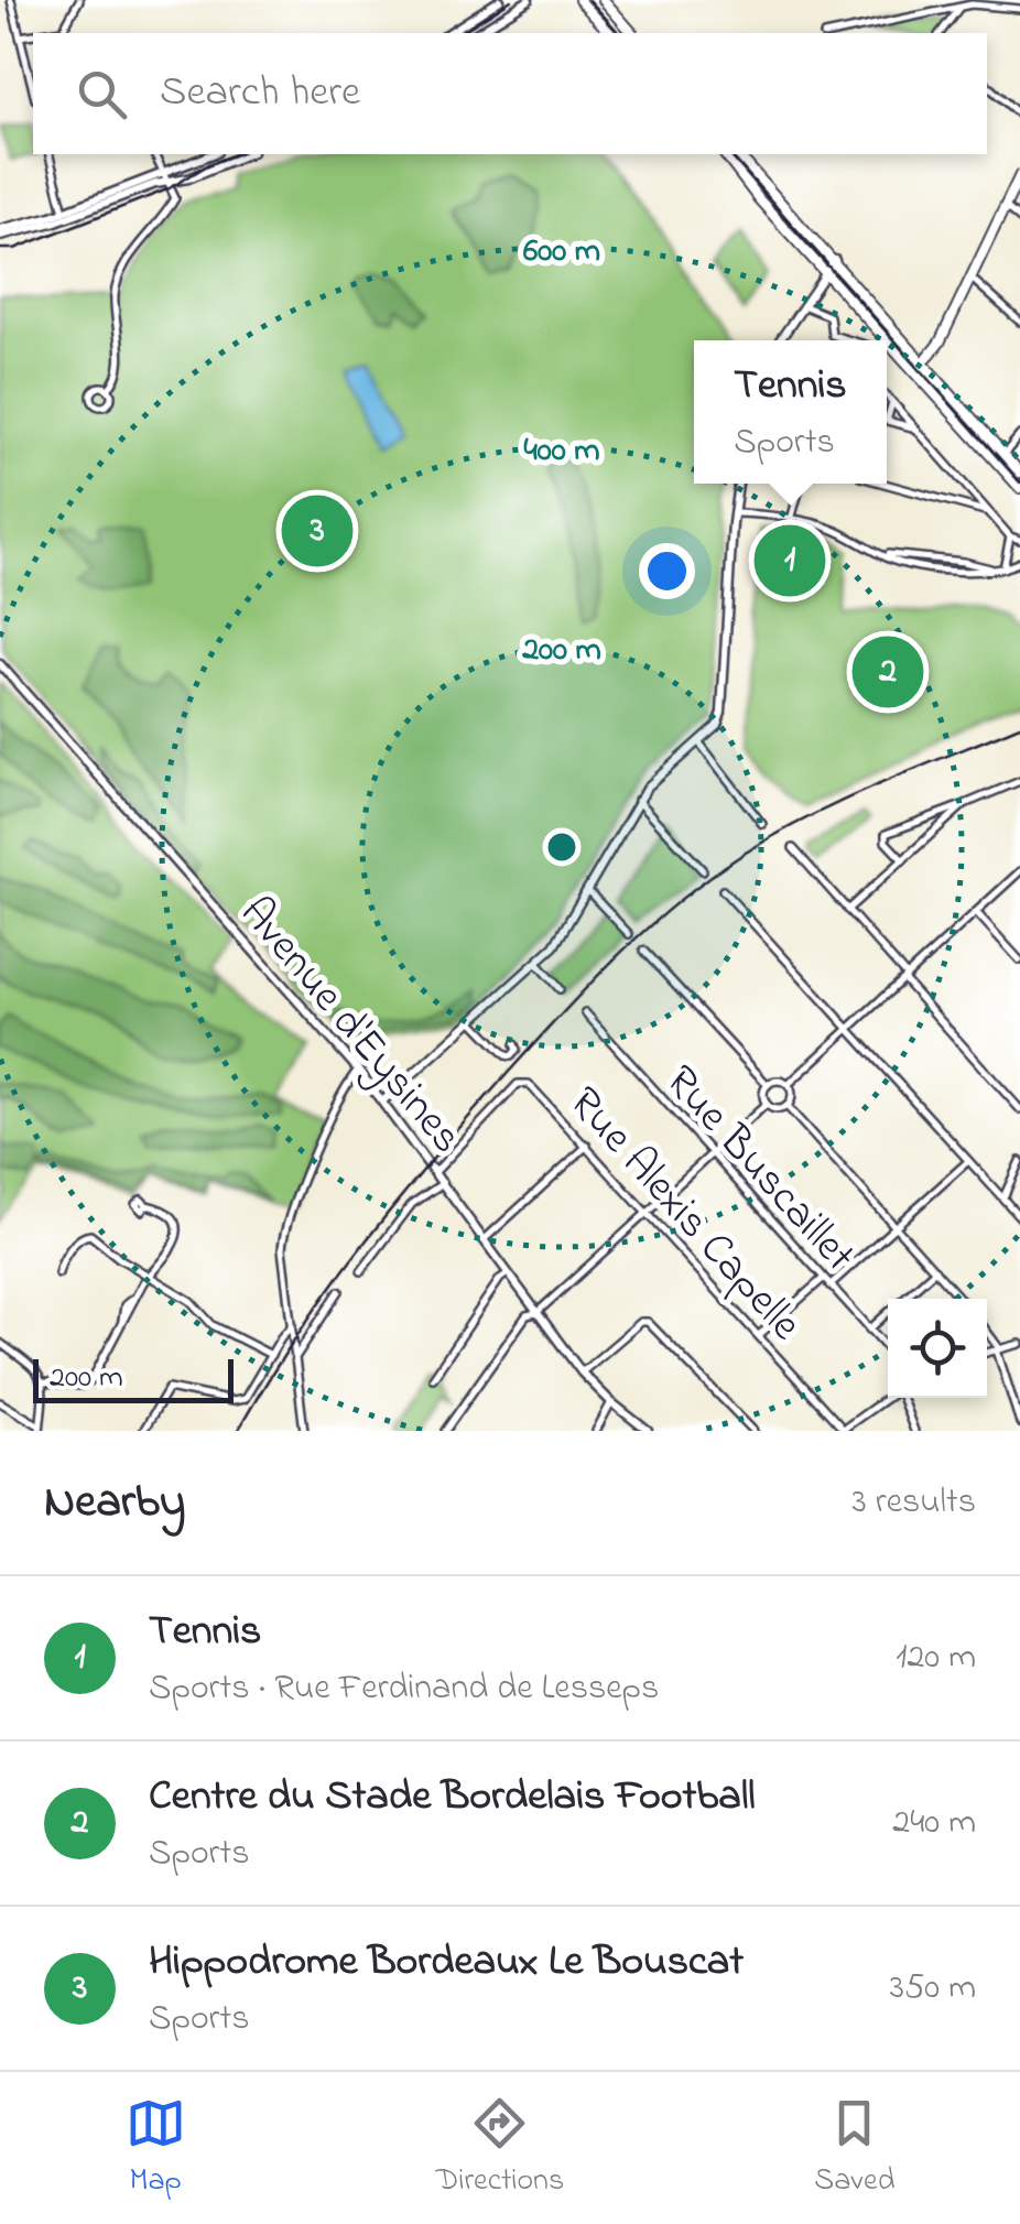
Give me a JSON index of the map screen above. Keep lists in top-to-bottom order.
{
  "streets": {
    "street": ["Avenue d'Eysines", "Rue Buscaillet", "Rue Alexis Capelle"]
  },
  "crossings": [
    ["Avenue d'Eysines", "Rue Alexis Capelle"]
  ],
  "scale_bar": "200 m",
  "page": {
    "search": "Search here",
    "popup": ["Tennis", "Sports"],
    "pins": ["3", "1", "2"],
    "scale": "200 m",
    "heading": ["Nearby", "3 results"],
    "list": [
      {
        "mark": "1",
        "name": "Tennis",
        "note": "Sports · Rue Ferdinand de Lesseps",
        "value": "120 m"
      },
      {
        "mark": "2",
        "name": "Centre du Stade Bordelais Football",
        "note": "Sports",
        "value": "240 m"
      },
      {
        "mark": "3",
        "name": "Hippodrome Bordeaux Le Bouscat",
        "note": "Sports",
        "value": "350 m"
      }
    ],
    "nav": ["Map", "Directions", "Saved"]
  },
  "rings": ["600 m", "400 m", "200 m"]
}
